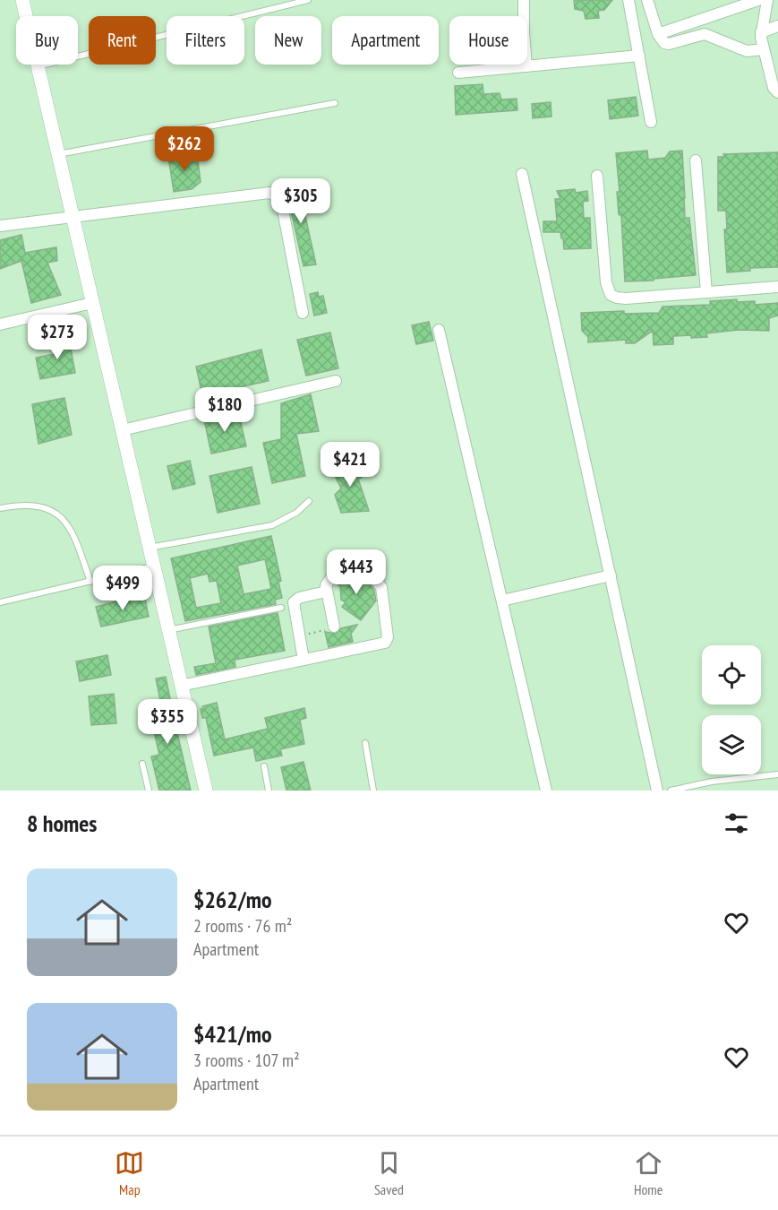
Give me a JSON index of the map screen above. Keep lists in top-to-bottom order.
{
  "page": {
    "chip": [
      "Buy",
      "Rent",
      "Filters",
      "New",
      "Apartment",
      "House"
    ],
    "price": [
      "$262",
      "$305",
      "$273",
      "$180",
      "$421",
      "$443",
      "$499",
      "$355"
    ],
    "heading": "8 homes",
    "list": [
      {
        "name": "$262/mo",
        "note": "2 rooms · 76 m² · Apartment"
      },
      {
        "name": "$421/mo",
        "note": "3 rooms · 107 m² · Apartment"
      }
    ],
    "tabs": ["Map", "Saved", "Home"]
  }
}
